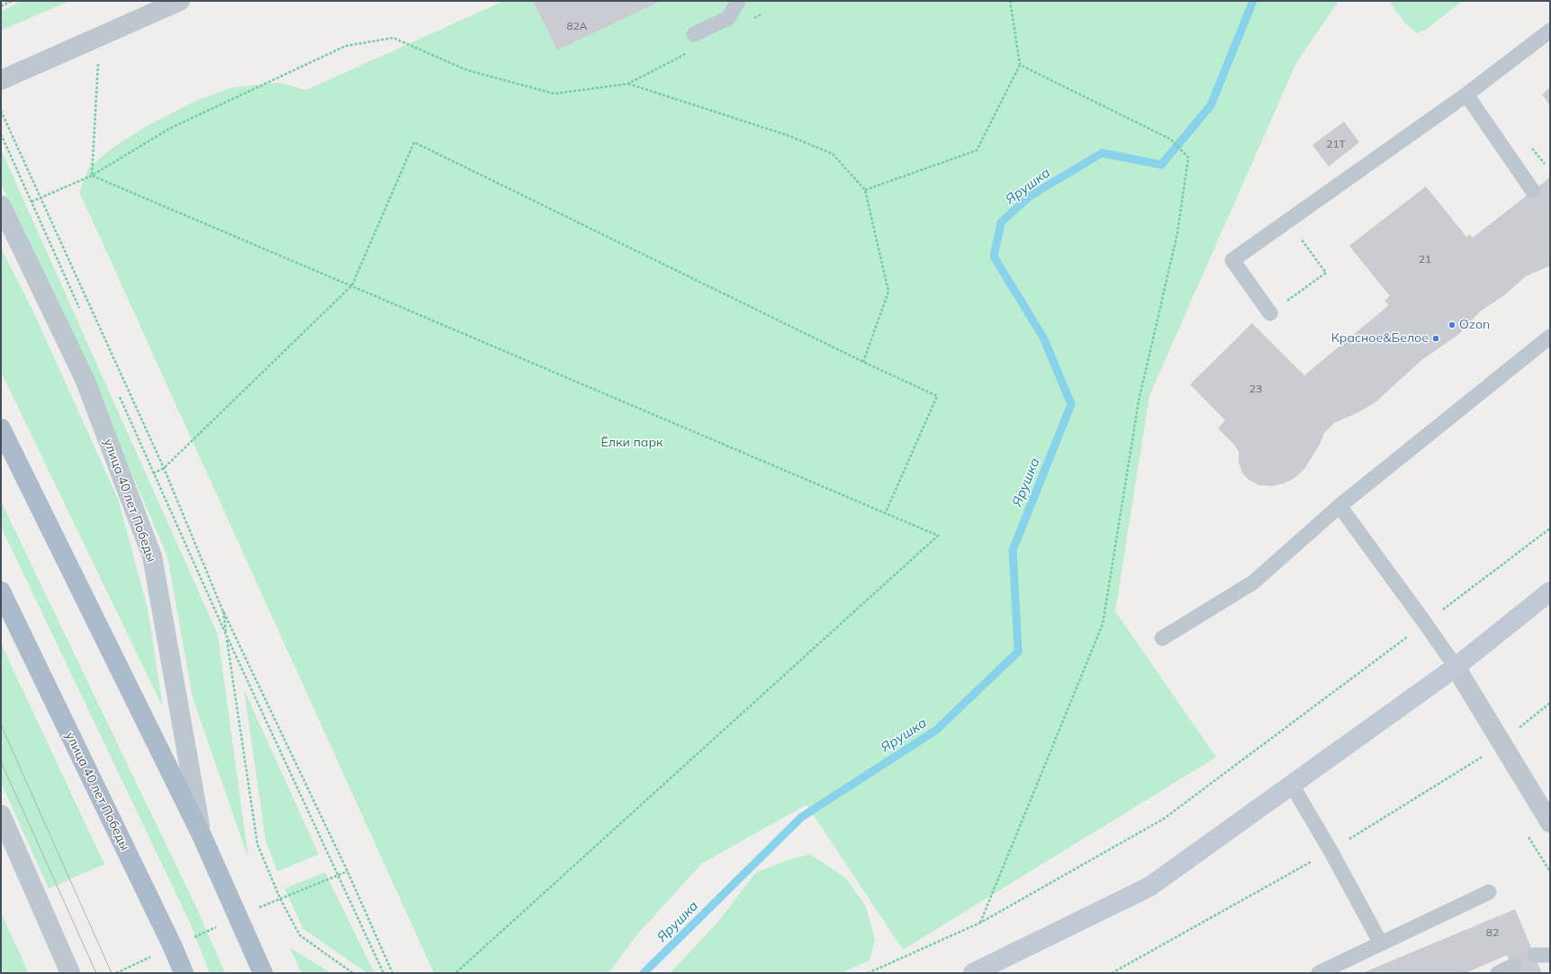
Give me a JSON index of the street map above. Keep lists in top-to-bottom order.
{
  "streets": {
    "main road": ["улица 40 лет Победы"]
  },
  "water": ["Ярушка"],
  "parks": ["Ёлки парк"],
  "places": ["Ozon", "Красное&Белое"],
  "house_numbers": [
    "82А",
    "21Т",
    "21",
    "23",
    "82"
  ]
}
